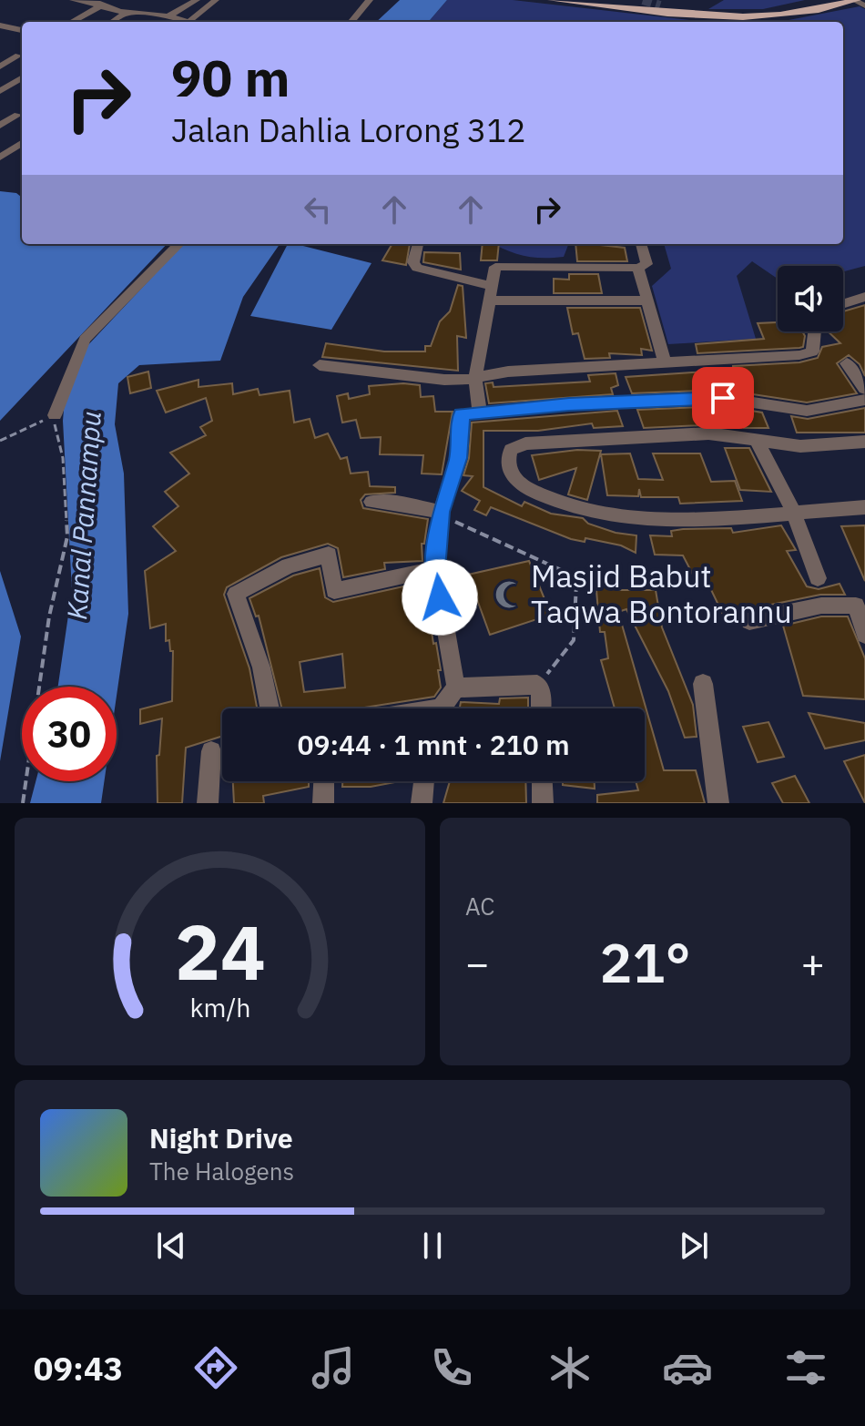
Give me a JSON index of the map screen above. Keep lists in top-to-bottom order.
{
  "water": ["Kanal Pannampu"],
  "places": {
    "mosque": ["Masjid Babut Taqwa Bontorannu"]
  },
  "page": {
    "turn": ["90 m", "Jalan Dahlia Lorong 312"],
    "limit": "30",
    "trip": "09:44 · 1 mnt · 210 m",
    "tile": "AC",
    "heat": ["−", "21°", "+"],
    "song": ["Night Drive", "The Halogens"],
    "tabs": "09:43",
    "gauge": ["24", "km/h"]
  }
}
